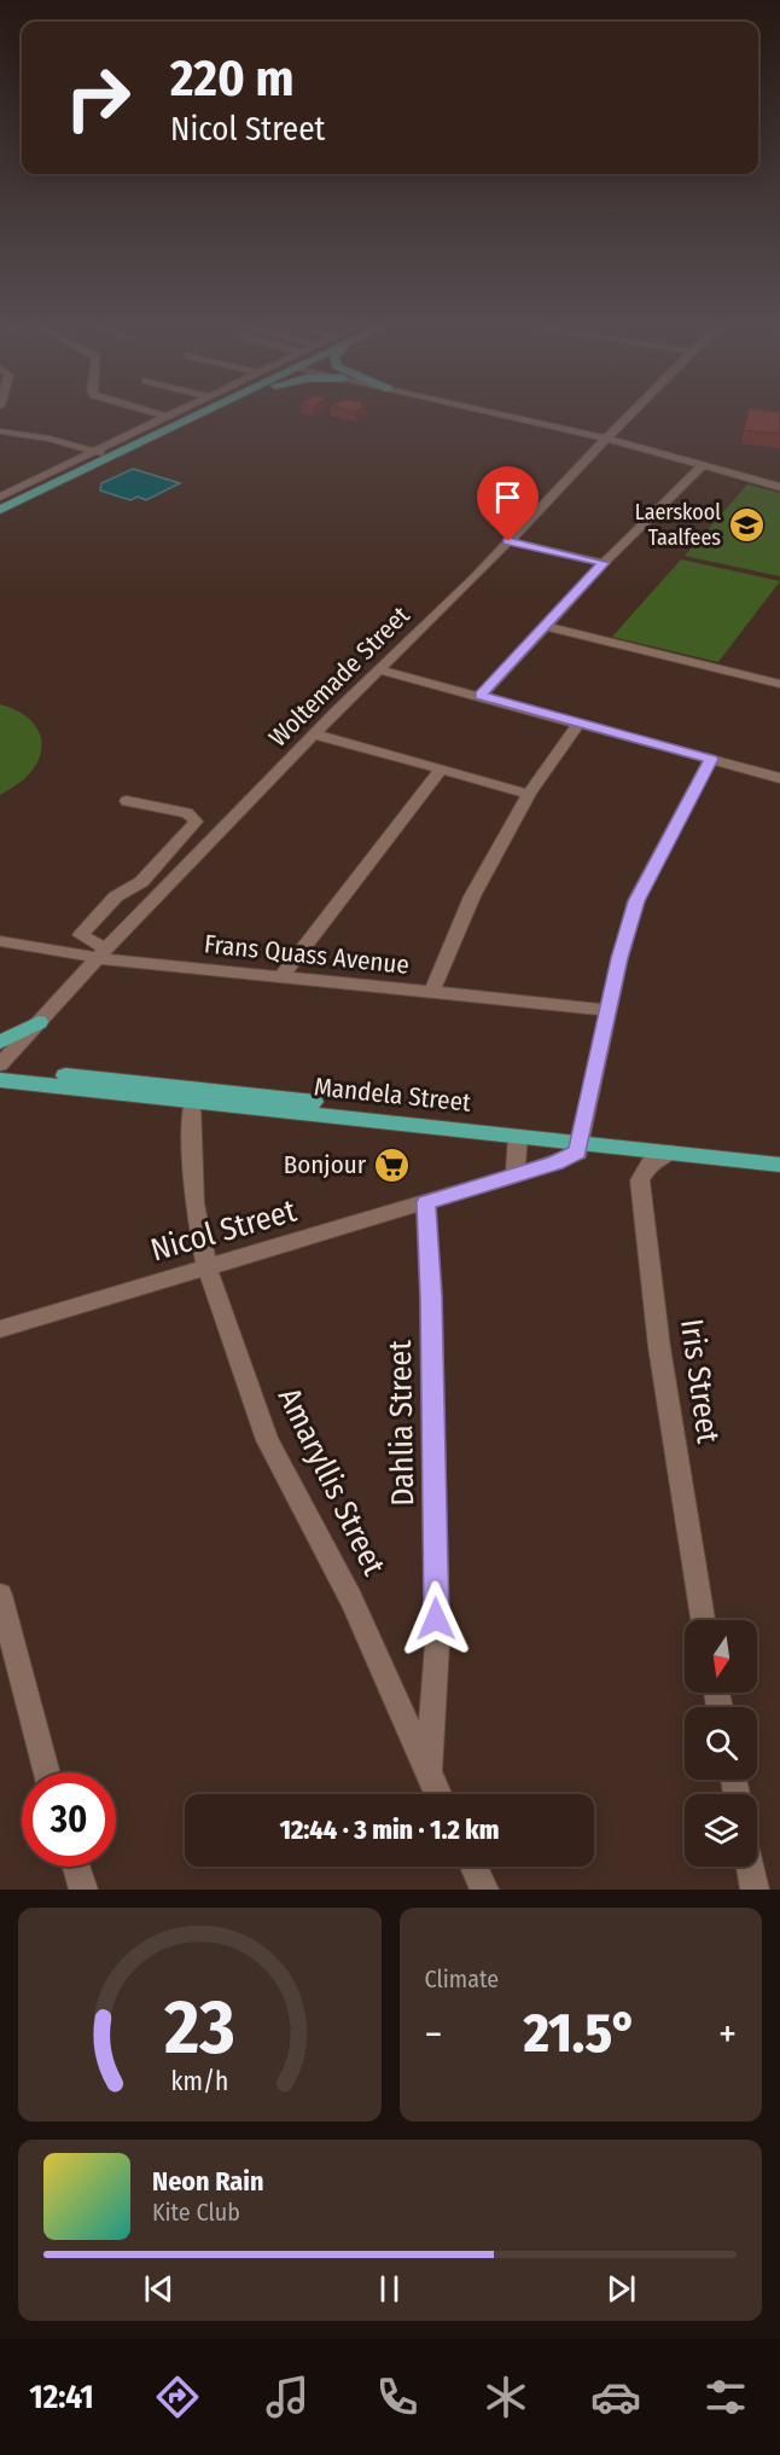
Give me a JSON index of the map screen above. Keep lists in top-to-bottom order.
{
  "streets": {
    "main road": ["Mandela Street"],
    "street": [
      "Woltemade Street",
      "Frans Quass Avenue",
      "Nicol Street",
      "Iris Street",
      "Dahlia Street",
      "Amaryllis Street"
    ]
  },
  "crossings": [
    ["Woltemade Street", "Frans Quass Avenue"],
    ["Woltemade Street", "Mandela Street"],
    ["Mandela Street", "Nicol Street"],
    ["Mandela Street", "Iris Street"],
    ["Mandela Street", "Amaryllis Street"],
    ["Nicol Street", "Dahlia Street"],
    ["Nicol Street", "Amaryllis Street"],
    ["Dahlia Street", "Amaryllis Street"]
  ],
  "places": {
    "school or university": ["Laerskool Taalfees"],
    "supermarket": ["Bonjour"]
  },
  "north": "bottom",
  "page": {
    "turn": ["220 m", "Nicol Street"],
    "limit": "30",
    "trip": "12:44 · 3 min · 1.2 km",
    "tile": "Climate",
    "heat": ["−", "21.5°", "+"],
    "song": ["Neon Rain", "Kite Club"],
    "tabs": "12:41",
    "gauge": ["23", "km/h"]
  }
}
